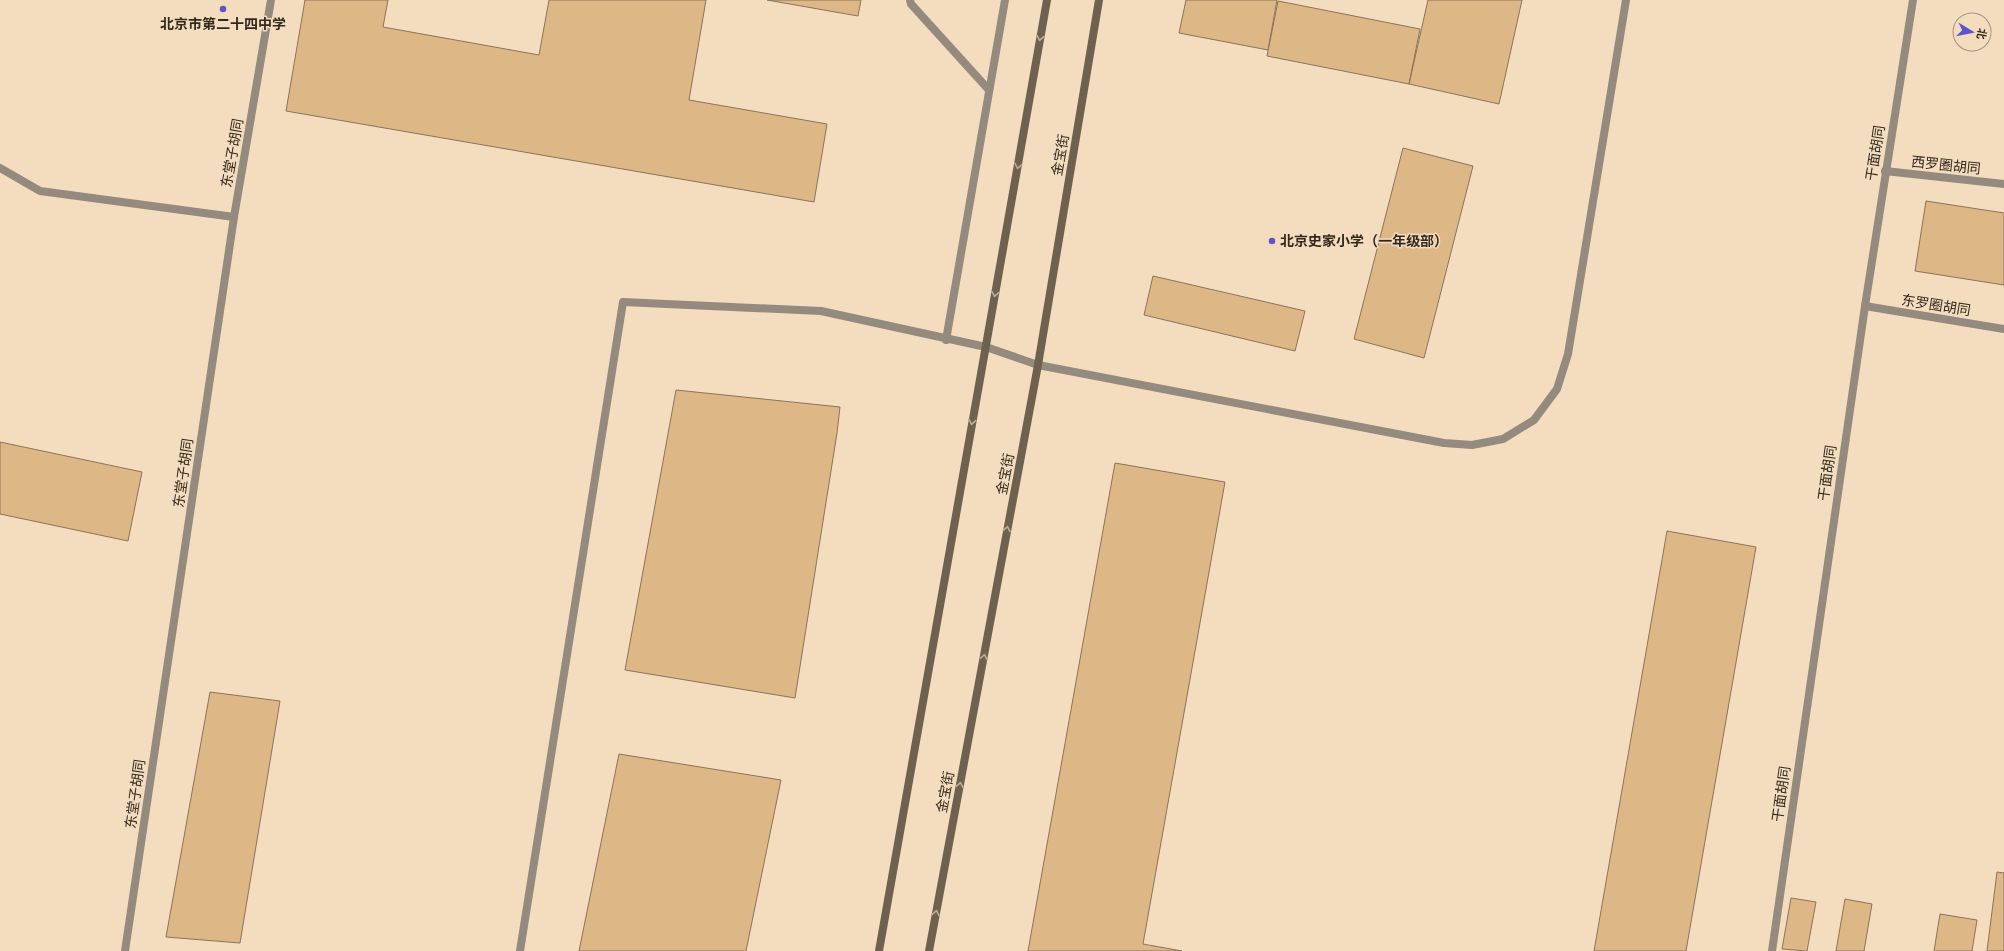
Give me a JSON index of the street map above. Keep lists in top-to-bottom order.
{
  "streets": {
    "main road": ["金宝街"],
    "street": [
      "东堂子胡同",
      "干面胡同",
      "西罗圈胡同",
      "东罗圈胡同"
    ]
  },
  "crossings": [
    ["干面胡同", "西罗圈胡同"],
    ["干面胡同", "东罗圈胡同"]
  ],
  "places": ["北京市第二十四中学", "北京史家小学（一年级部）"],
  "north": "right"
}
